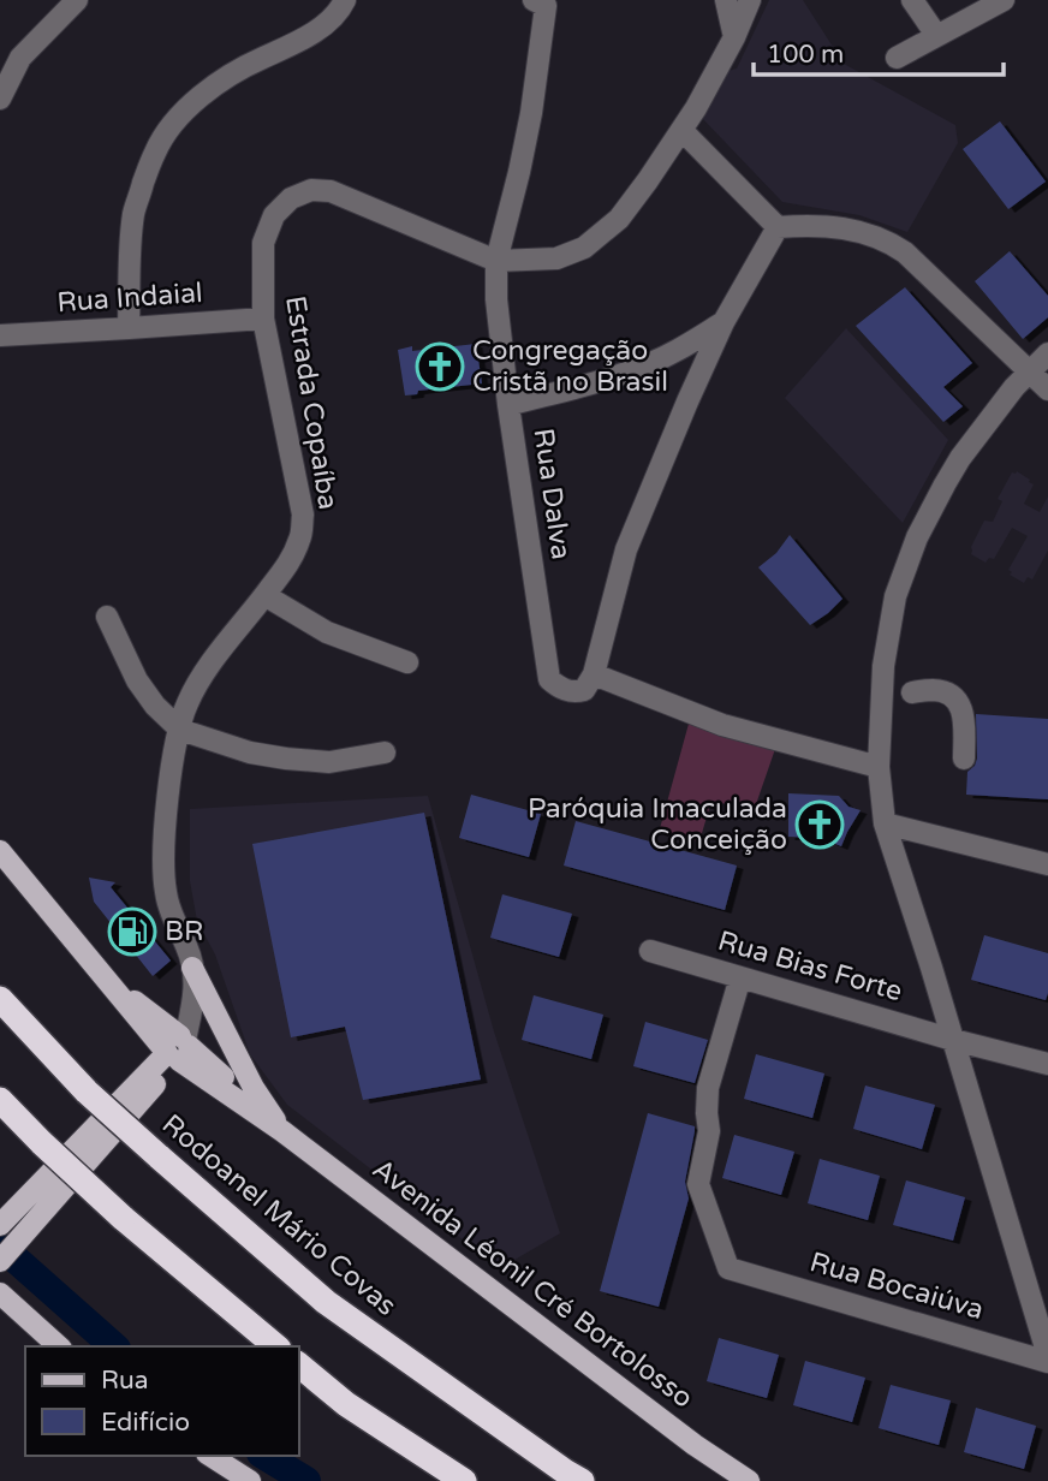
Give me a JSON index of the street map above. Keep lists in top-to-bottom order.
{
  "streets": {
    "highway": ["Rodoanel Mário Covas"],
    "main road": ["Avenida Léonil Cré Bortolosso"],
    "street": [
      "Rua Indaial",
      "Estrada Copaíba",
      "Rua Dalva",
      "Rua Bias Forte",
      "Rua Bocaiúva"
    ]
  },
  "crossings": [
    ["Rua Indaial", "Estrada Copaíba"],
    ["Estrada Copaíba", "Rua Dalva"],
    ["Estrada Copaíba", "Avenida Léonil Cré Bortolosso"],
    ["Rua Bias Forte", "Rua Bocaiúva"]
  ],
  "places": {
    "church": ["Congregação Cristã no Brasil", "Paróquia Imaculada Conceição"],
    "fuel station": ["BR"]
  },
  "legend": ["Rua", "Edifício"],
  "scale_bar": "100 m"
}
